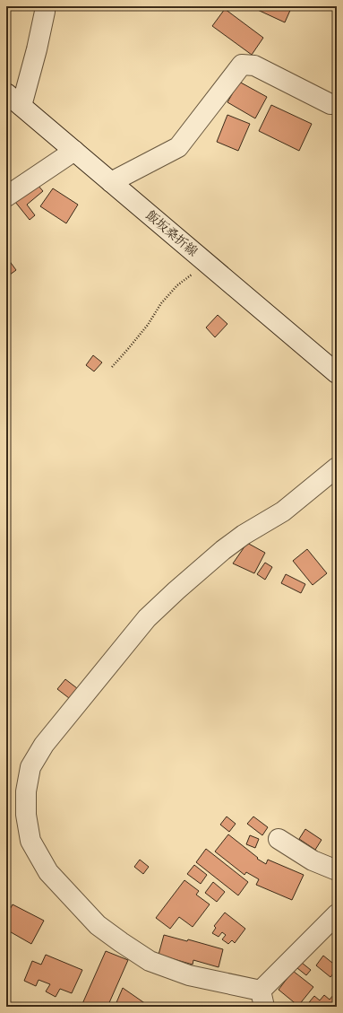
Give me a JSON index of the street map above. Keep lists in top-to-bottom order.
{
  "streets": {
    "street": ["飯坂桑折線"]
  }
}
